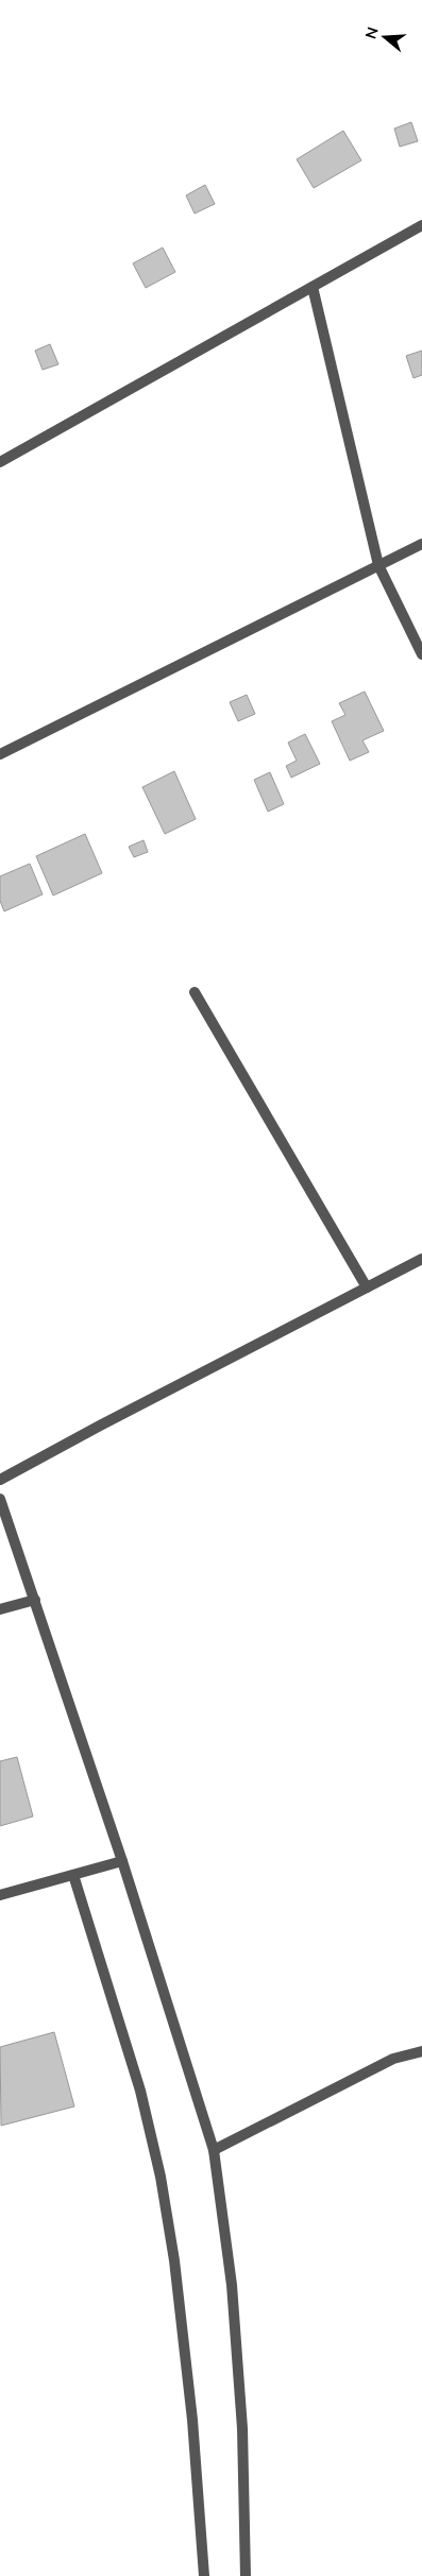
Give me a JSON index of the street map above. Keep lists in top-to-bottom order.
{
  "north": "left"
}
